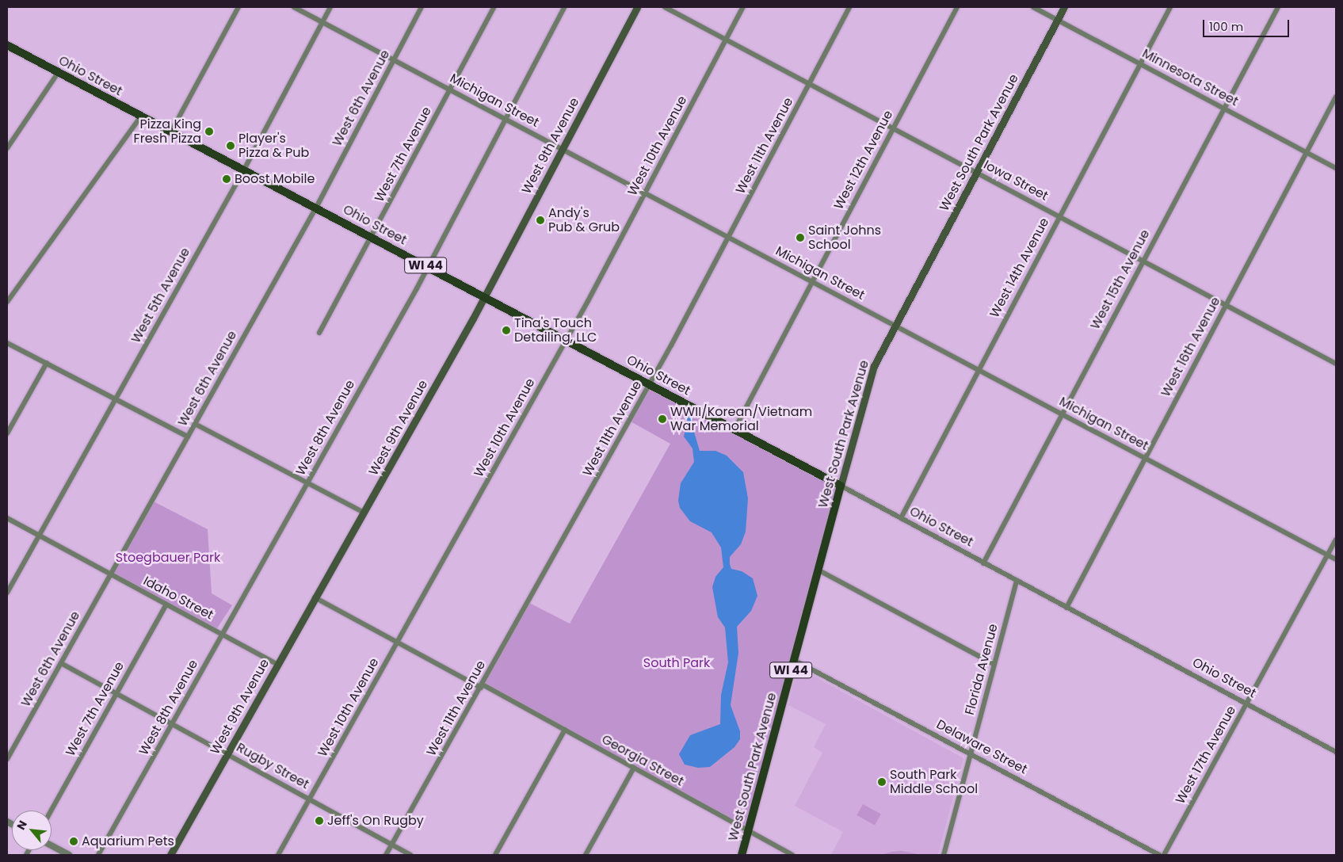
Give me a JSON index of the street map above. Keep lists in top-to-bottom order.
{
  "streets": {
    "main road": [
      "Ohio Street",
      "West South Park Avenue",
      "West 9th Avenue",
      "WI 44"
    ],
    "street": [
      "Minnesota Street",
      "West 6th Avenue",
      "Michigan Street",
      "West 10th Avenue",
      "West 11th Avenue",
      "West 7th Avenue",
      "West 12th Avenue",
      "Iowa Street",
      "West 14th Avenue",
      "West 15th Avenue",
      "West 5th Avenue",
      "West 16th Avenue",
      "West 8th Avenue",
      "Idaho Street",
      "Florida Avenue",
      "Delaware Street",
      "West 17th Avenue",
      "Georgia Street",
      "Rugby Street"
    ]
  },
  "crossings": [
    ["Ohio Street", "West 6th Avenue"],
    ["Ohio Street", "West South Park Avenue"],
    ["Ohio Street", "West 9th Avenue"],
    ["Ohio Street", "West 10th Avenue"],
    ["Ohio Street", "West 11th Avenue"],
    ["Ohio Street", "West 7th Avenue"],
    ["Ohio Street", "West 12th Avenue"],
    ["Ohio Street", "West 14th Avenue"],
    ["Ohio Street", "West 15th Avenue"],
    ["Ohio Street", "West 5th Avenue"],
    ["Ohio Street", "West 16th Avenue"],
    ["Ohio Street", "West 8th Avenue"],
    ["Ohio Street", "Florida Avenue"],
    ["Ohio Street", "West 17th Avenue"],
    ["Minnesota Street", "West South Park Avenue"],
    ["Minnesota Street", "West 14th Avenue"],
    ["Minnesota Street", "West 15th Avenue"],
    ["Minnesota Street", "West 16th Avenue"],
    ["West 6th Avenue", "Michigan Street"],
    ["West 6th Avenue", "Idaho Street"],
    ["West 6th Avenue", "Rugby Street"],
    ["Michigan Street", "West South Park Avenue"],
    ["Michigan Street", "West 9th Avenue"],
    ["Michigan Street", "West 10th Avenue"],
    ["Michigan Street", "West 11th Avenue"],
    ["Michigan Street", "West 7th Avenue"],
    ["Michigan Street", "West 12th Avenue"],
    ["Michigan Street", "West 14th Avenue"],
    ["Michigan Street", "West 15th Avenue"],
    ["Michigan Street", "West 5th Avenue"],
    ["Michigan Street", "West 16th Avenue"],
    ["Michigan Street", "West 8th Avenue"],
    ["Michigan Street", "West 17th Avenue"],
    ["West South Park Avenue", "Iowa Street"],
    ["West South Park Avenue", "Delaware Street"],
    ["West South Park Avenue", "Georgia Street"],
    ["West 9th Avenue", "Idaho Street"],
    ["West 9th Avenue", "Georgia Street"],
    ["West 9th Avenue", "Rugby Street"],
    ["West 10th Avenue", "Iowa Street"],
    ["West 10th Avenue", "Georgia Street"],
    ["West 10th Avenue", "Rugby Street"],
    ["West 11th Avenue", "Iowa Street"],
    ["West 11th Avenue", "Georgia Street"],
    ["West 11th Avenue", "Rugby Street"],
    ["West 7th Avenue", "Idaho Street"],
    ["West 7th Avenue", "Rugby Street"],
    ["West 12th Avenue", "Iowa Street"],
    ["Iowa Street", "West 14th Avenue"],
    ["Iowa Street", "West 15th Avenue"],
    ["Iowa Street", "West 16th Avenue"],
    ["West 5th Avenue", "Idaho Street"],
    ["West 8th Avenue", "Idaho Street"],
    ["West 8th Avenue", "Rugby Street"],
    ["Florida Avenue", "Delaware Street"]
  ],
  "parks": ["Stoegbauer Park", "South Park"],
  "places": [
    "Pizza King Fresh Pizza",
    "Player's Pizza & Pub",
    "Boost Mobile",
    "Andy's Pub & Grub",
    "Saint Johns School",
    "Tina's Touch Detailing, LLC",
    "WWII/Korean/Vietnam War Memorial",
    "South Park Middle School",
    "Jeff's On Rugby",
    "Aquarium Pets"
  ],
  "scale_bar": "100 m",
  "north": "top left"
}
